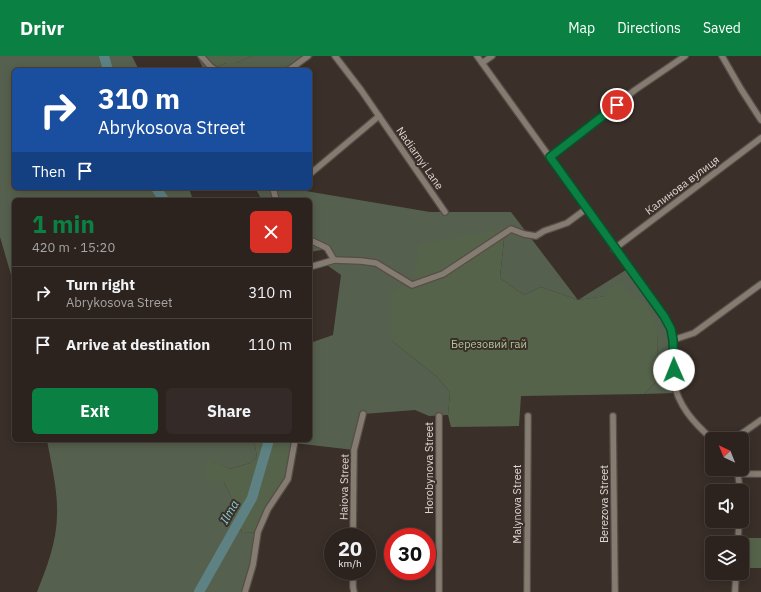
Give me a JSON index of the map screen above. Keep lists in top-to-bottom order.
{
  "streets": {
    "street": [
      "Nadiarnyi Lane",
      "Калинова вулиця",
      "Horobynova Street",
      "Haiova Street",
      "Malynova Street",
      "Berezova Street"
    ]
  },
  "water": ["Ilma"],
  "parks": ["Березовий гай"],
  "north": "top left",
  "page": {
    "header": "Drivr",
    "nav": ["Map", "Directions", "Saved"],
    "turn": ["310 m", "Abrykosova Street"],
    "then": "Then",
    "heading": ["1 min", "420 m · 15:20"],
    "list": [
      {
        "name": "Turn right",
        "note": "Abrykosova Street",
        "value": "310 m"
      },
      {
        "name": "Arrive at destination",
        "value": "110 m"
      }
    ],
    "buttons": ["Exit", "Share"],
    "speed": "20 km/h",
    "limit": "30"
  }
}
